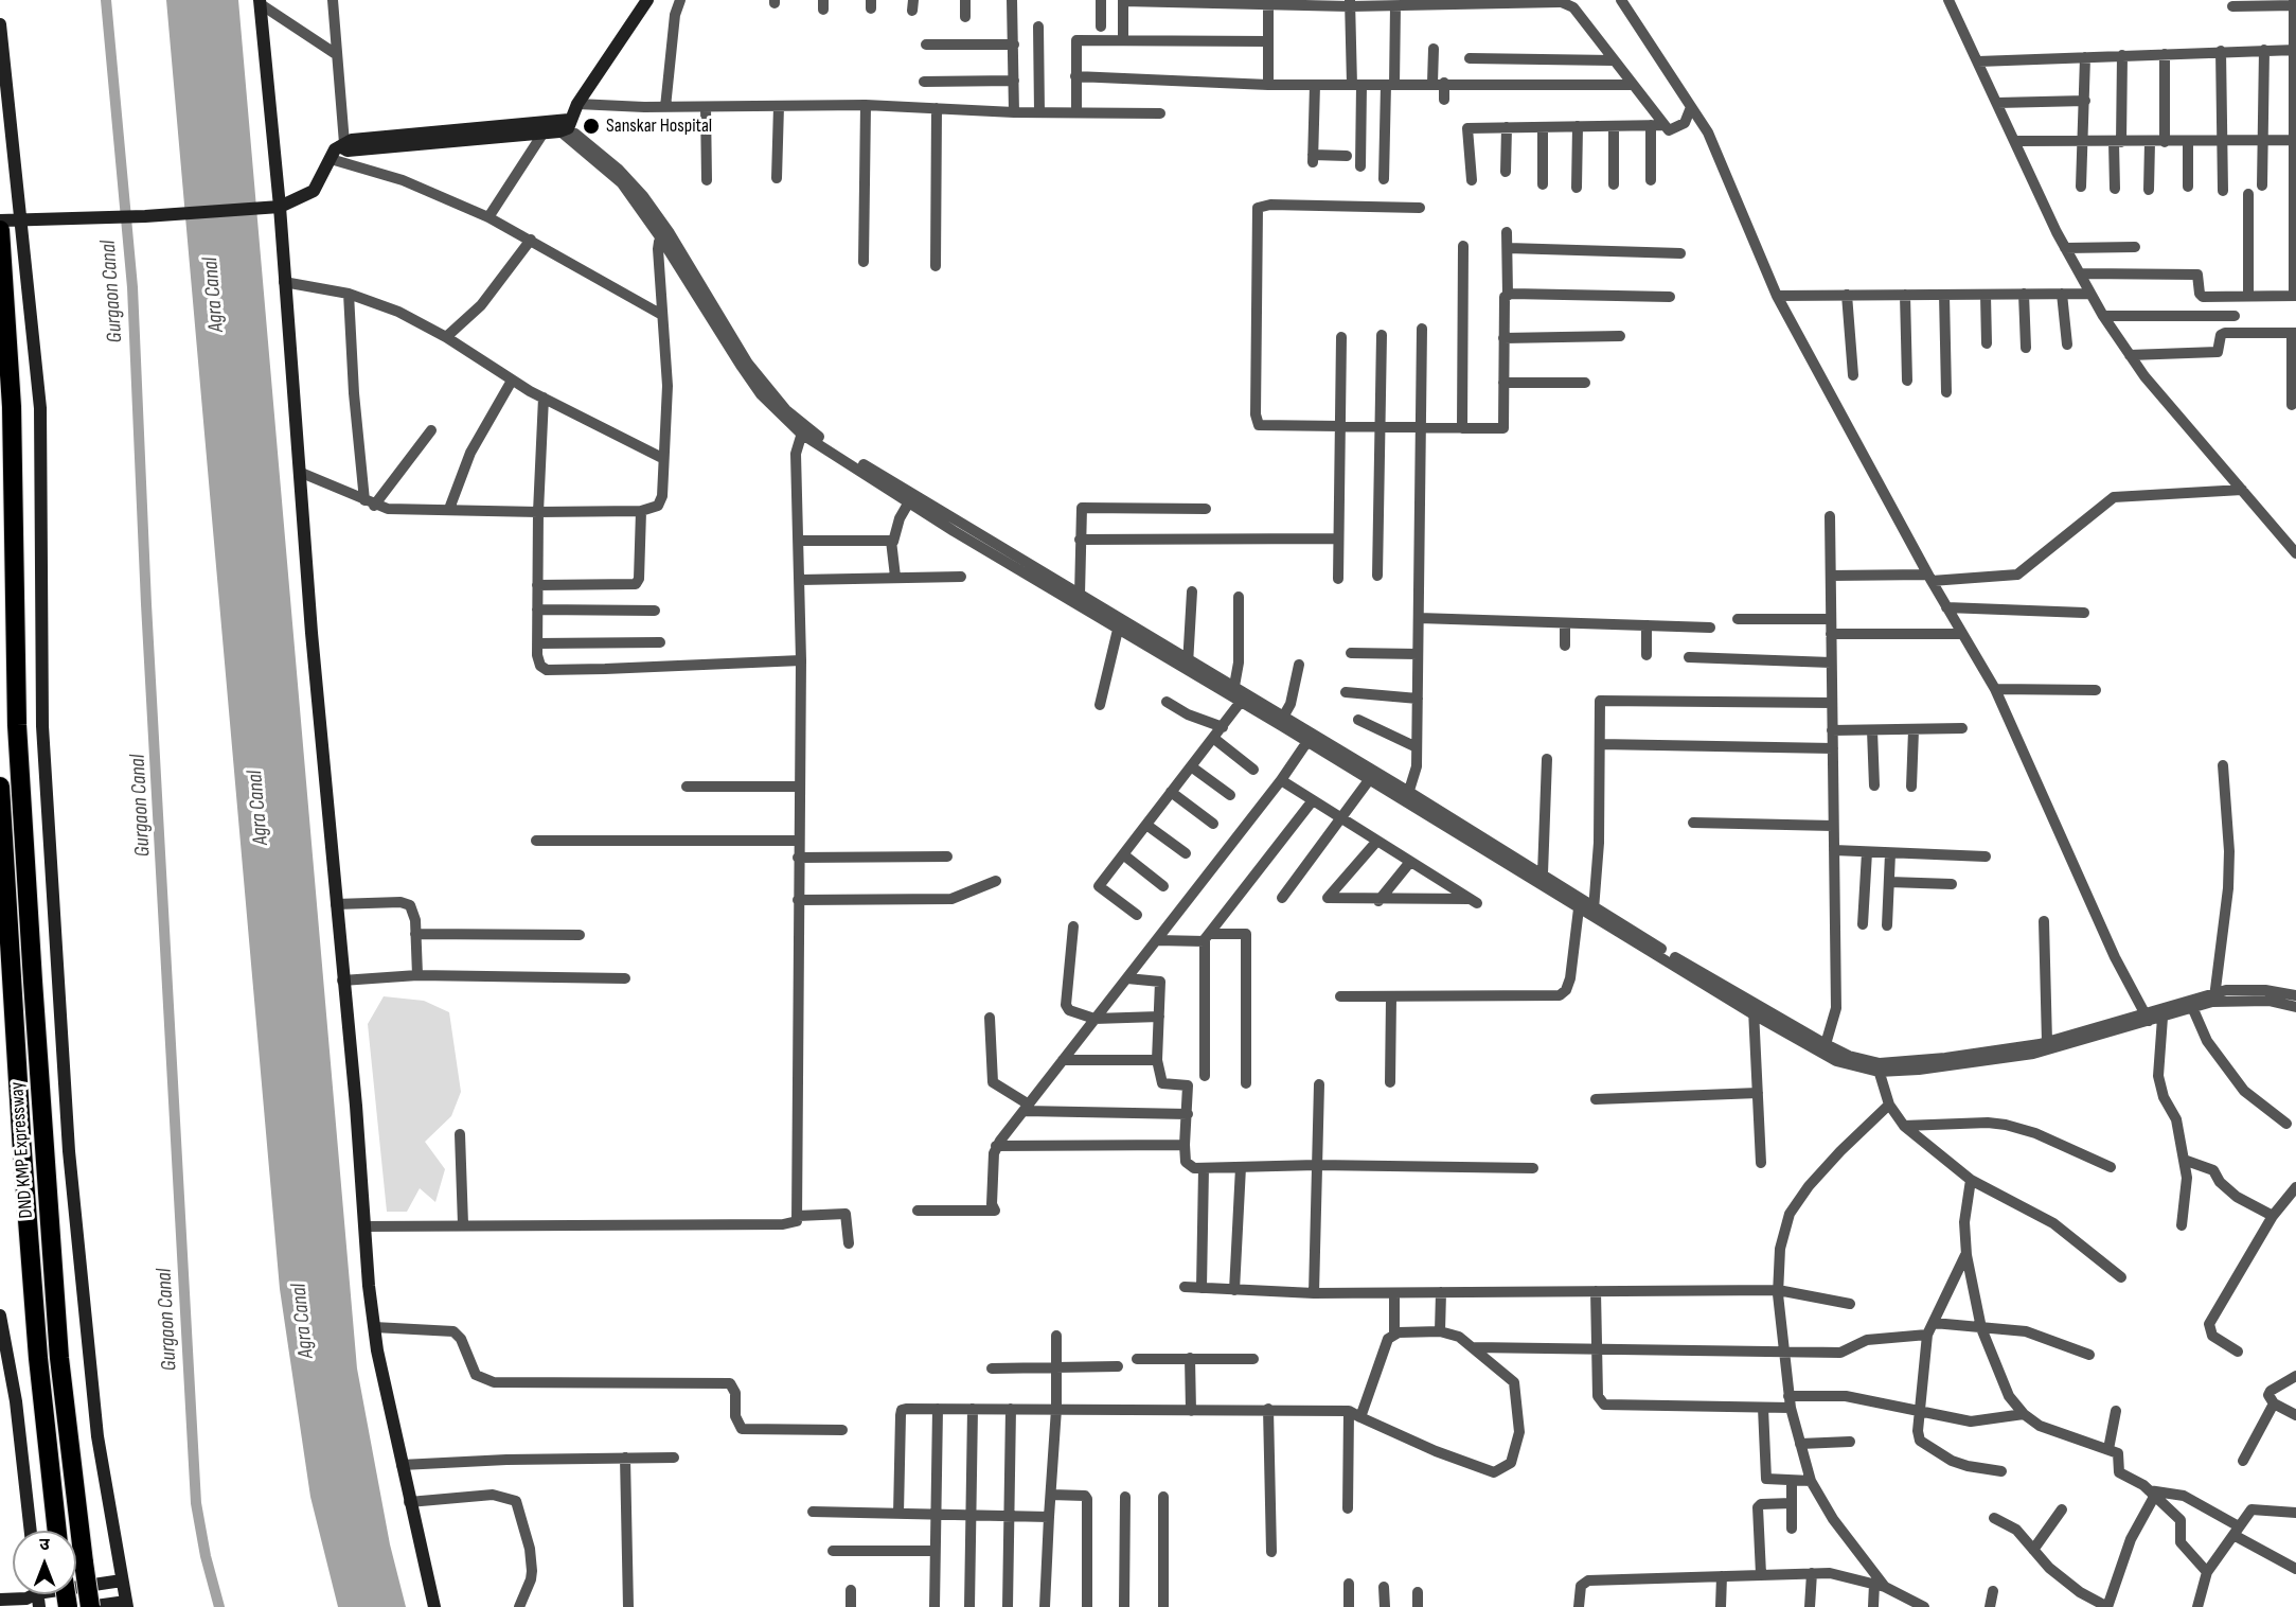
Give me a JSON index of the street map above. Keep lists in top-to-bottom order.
{
  "streets": {
    "highway": ["DND KMP Expressway"]
  },
  "water": ["Gurgaon Canal", "Agra Canal"],
  "places": ["Sanskar Hospital"],
  "north": "top"
}
